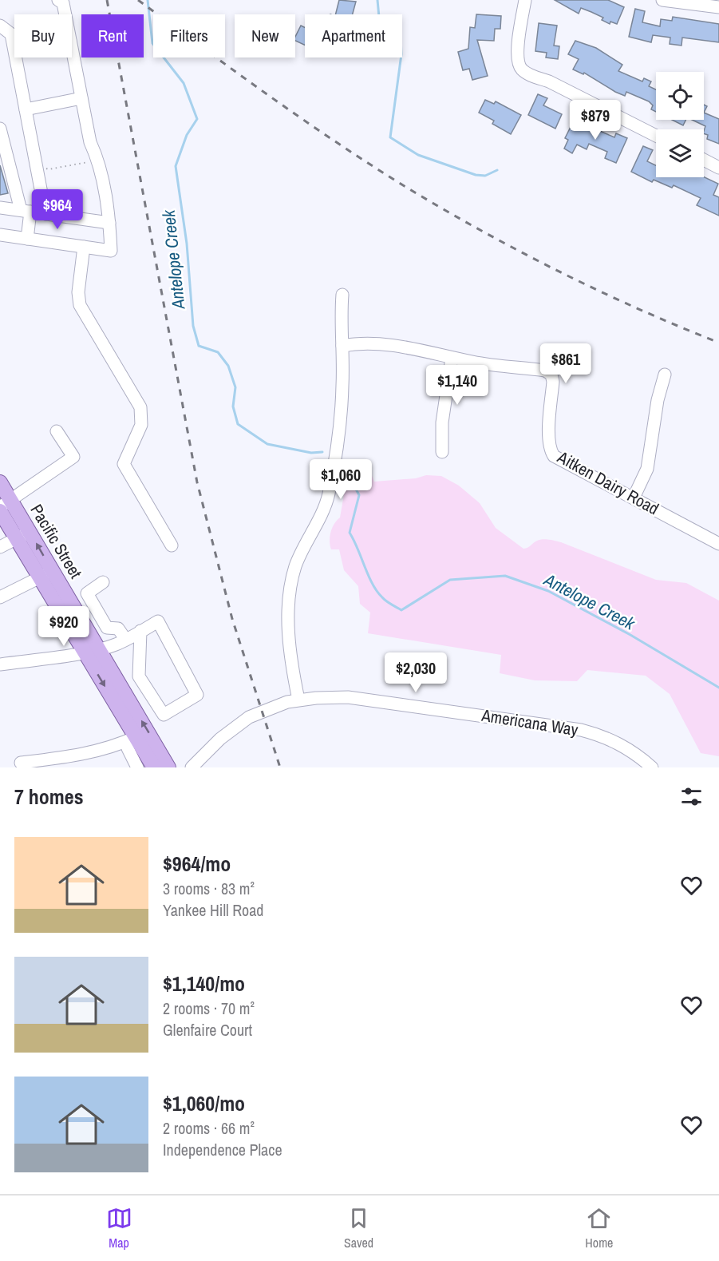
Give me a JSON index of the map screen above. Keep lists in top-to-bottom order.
{
  "streets": {
    "main road": ["Pacific Street"],
    "street": ["Aitken Dairy Road", "Americana Way"]
  },
  "water": ["Antelope Creek"],
  "page": {
    "chip": [
      "Buy",
      "Rent",
      "Filters",
      "New",
      "Apartment"
    ],
    "price": [
      "$879",
      "$964",
      "$861",
      "$1,140",
      "$1,060",
      "$920",
      "$2,030"
    ],
    "heading": "7 homes",
    "list": [
      {
        "name": "$964/mo",
        "note": "3 rooms · 83 m² · Yankee Hill Road"
      },
      {
        "name": "$1,140/mo",
        "note": "2 rooms · 70 m² · Glenfaire Court"
      },
      {
        "name": "$1,060/mo",
        "note": "2 rooms · 66 m² · Independence Place"
      }
    ],
    "tabs": ["Map", "Saved", "Home"]
  }
}
